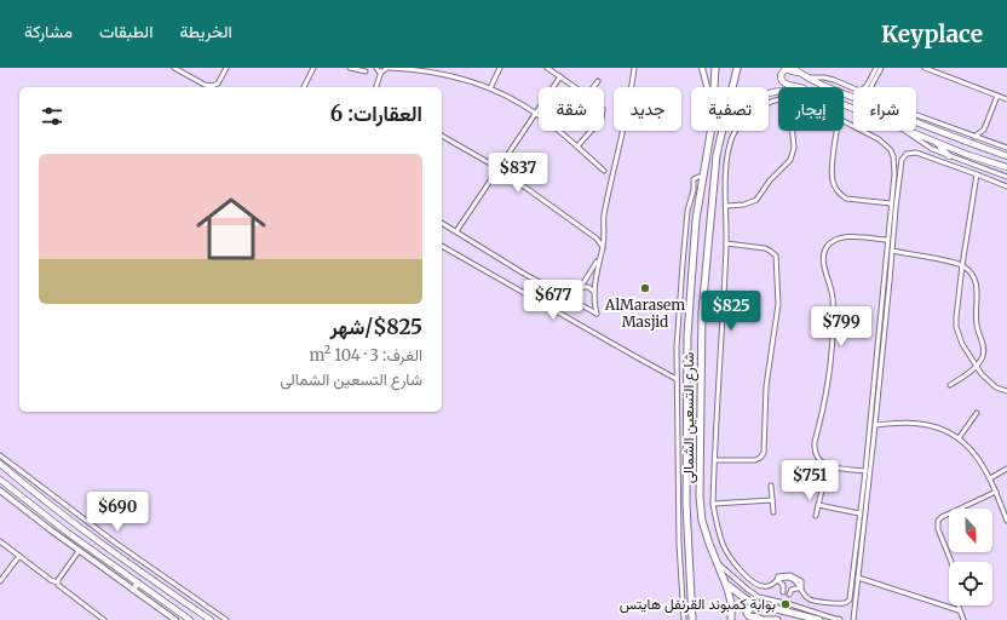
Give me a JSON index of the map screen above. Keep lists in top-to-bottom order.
{
  "streets": {
    "main road": ["شارع التسعين الشمالى"]
  },
  "places": ["AlMarasem Masjid", "بوابة كمبوند القرنفل هايتس"],
  "north": "bottom",
  "page": {
    "header": "Keyplace",
    "nav": ["الخريطة", "الطبقات", "مشاركة"],
    "chip": [
      "شراء",
      "إيجار",
      "تصفية",
      "جديد",
      "شقة"
    ],
    "heading": "العقارات: 6",
    "list": [
      {
        "name": "$825/شهر",
        "note": "الغرف: 3 · 104 m² · شارع التسعين الشمالى"
      }
    ],
    "price": [
      "$837",
      "$677",
      "$825",
      "$799",
      "$751",
      "$690"
    ]
  }
}
